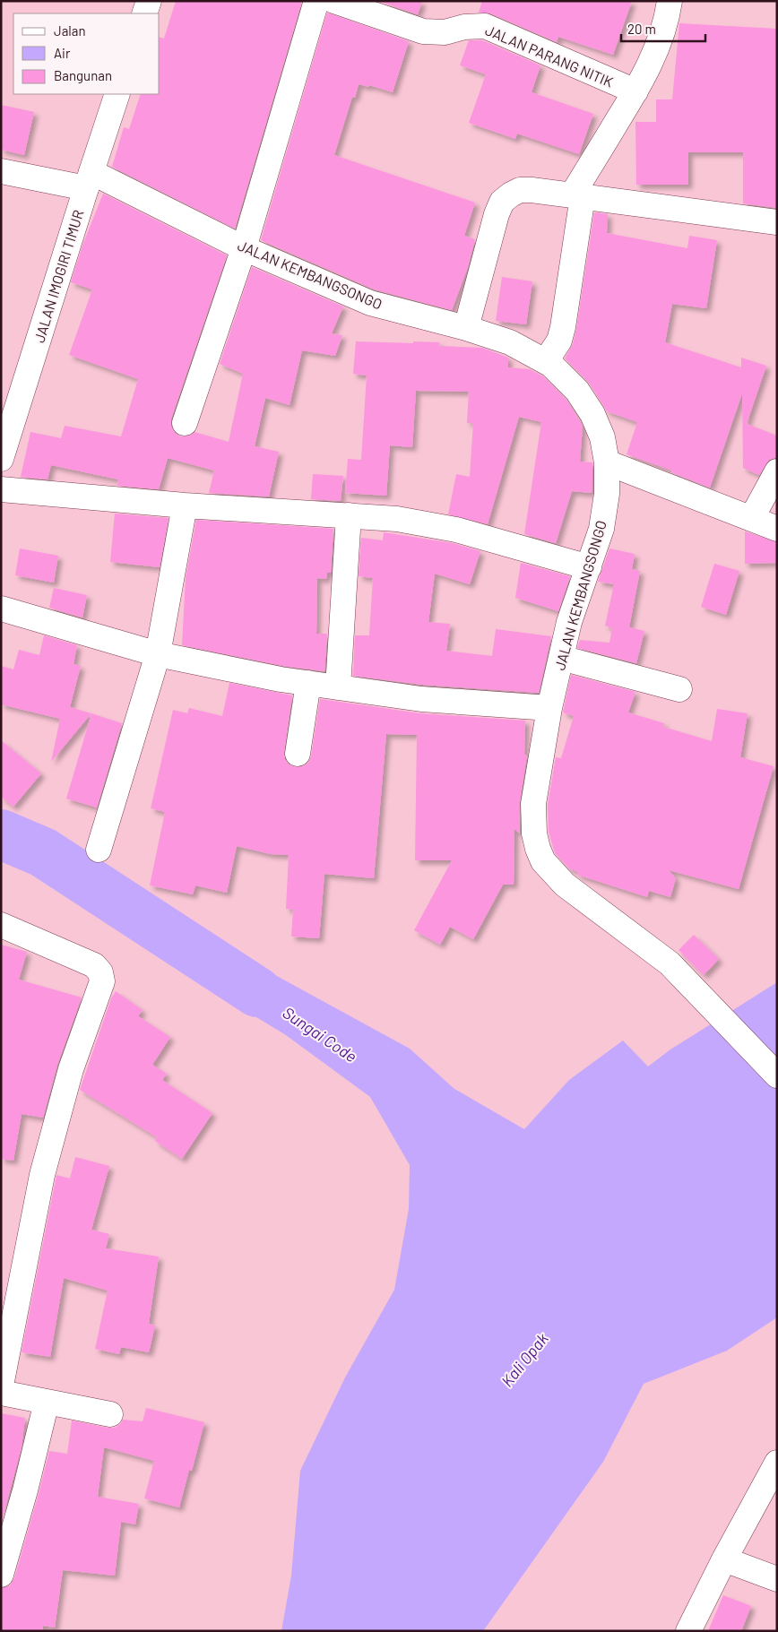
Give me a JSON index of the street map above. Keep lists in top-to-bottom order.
{
  "streets": {
    "street": ["JALAN PARANG NITIK", "JALAN KEMBANGSONGO", "JALAN IMOGIRI TIMUR"]
  },
  "crossings": [
    ["JALAN KEMBANGSONGO", "JALAN IMOGIRI TIMUR"]
  ],
  "water": ["Sungai Code", "Kali Opak"],
  "legend": ["Jalan", "Air", "Bangunan"],
  "scale_bar": "20 m"
}
